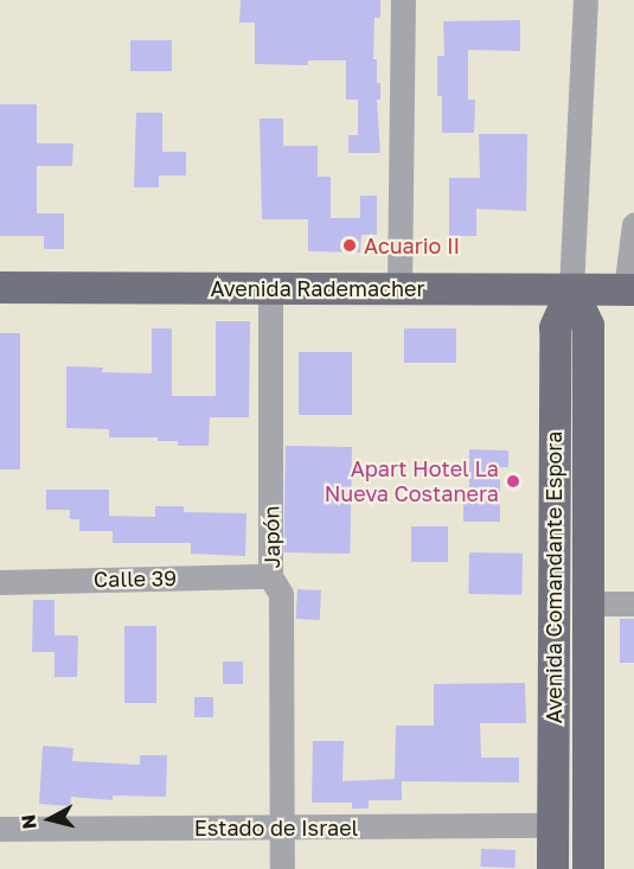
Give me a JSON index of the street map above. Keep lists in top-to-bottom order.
{
  "streets": {
    "main road": ["Avenida Rademacher", "Avenida Comandante Espora"],
    "street": ["Japón", "Calle 39", "Estado de Israel"]
  },
  "crossings": [
    ["Avenida Rademacher", "Japón"],
    ["Avenida Rademacher", "Avenida Comandante Espora"],
    ["Japón", "Calle 39"],
    ["Japón", "Estado de Israel"],
    ["Avenida Comandante Espora", "Estado de Israel"]
  ],
  "places": ["Acuario II", "Apart Hotel La Nueva Costanera"],
  "north": "left"
}
